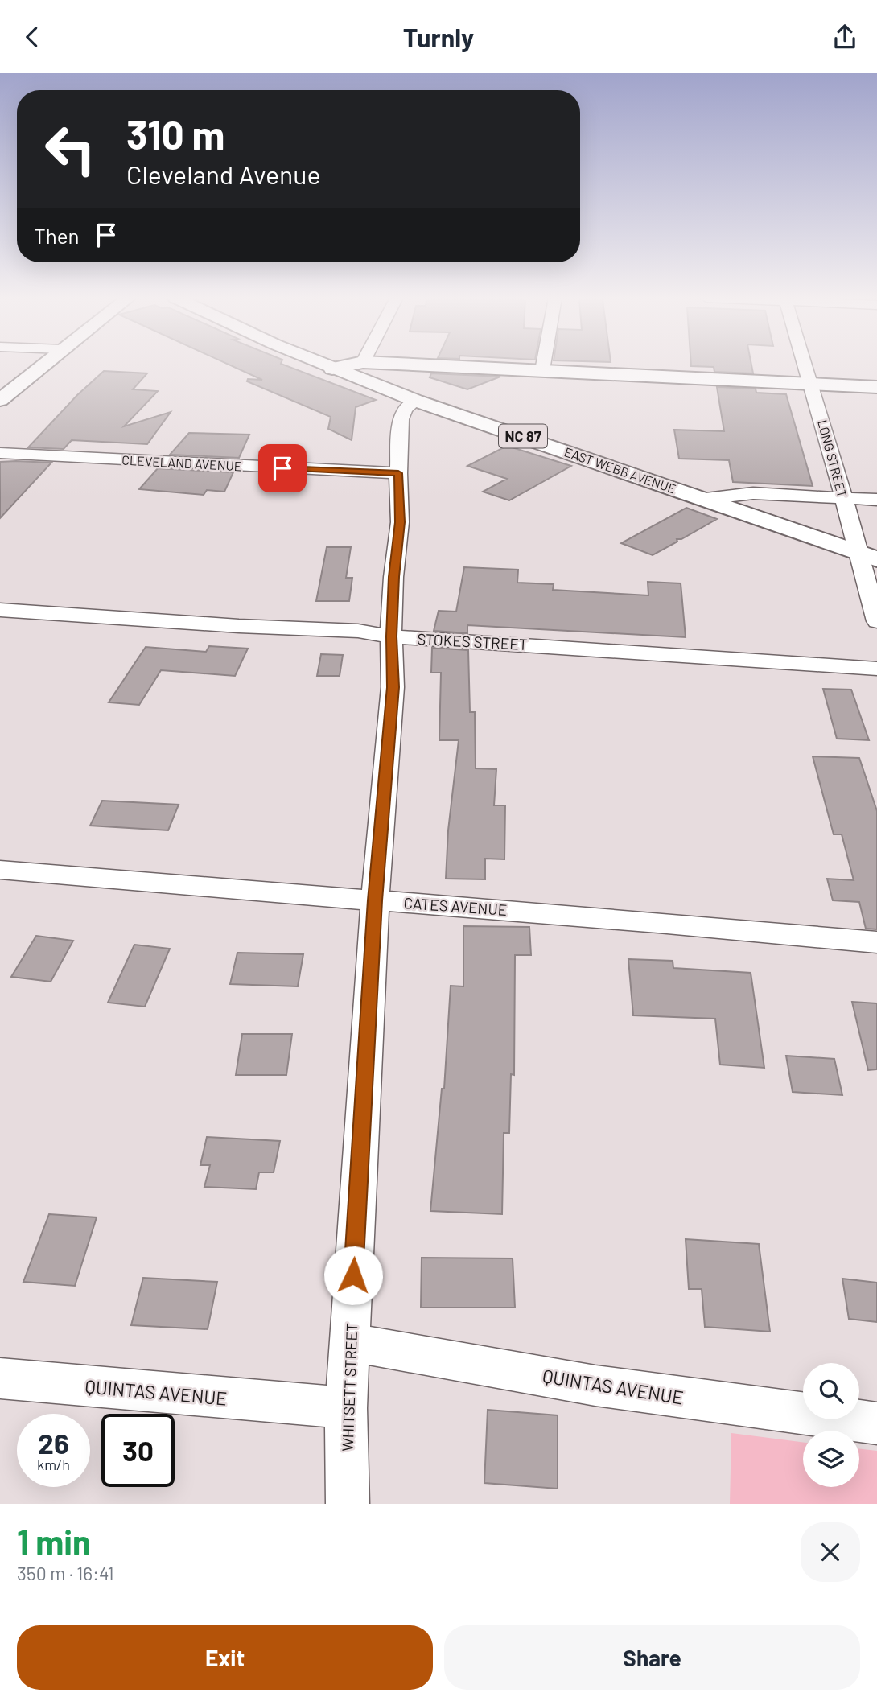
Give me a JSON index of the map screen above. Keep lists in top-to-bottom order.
{
  "streets": {
    "main road": ["NC 87", "EAST WEBB AVENUE"],
    "street": [
      "LONG STREET",
      "CLEVELAND AVENUE",
      "STOKES STREET",
      "CATES AVENUE",
      "QUINTAS AVENUE",
      "WHITSETT STREET"
    ]
  },
  "crossings": [
    ["LONG STREET", "EAST WEBB AVENUE"],
    ["CLEVELAND AVENUE", "WHITSETT STREET"],
    ["EAST WEBB AVENUE", "WHITSETT STREET"],
    ["STOKES STREET", "WHITSETT STREET"],
    ["CATES AVENUE", "WHITSETT STREET"],
    ["QUINTAS AVENUE", "WHITSETT STREET"]
  ],
  "page": {
    "header": "Turnly",
    "turn": ["310 m", "Cleveland Avenue"],
    "then": "Then",
    "speed": "26 km/h",
    "limit": "30",
    "heading": ["1 min", "350 m · 16:41"],
    "buttons": ["Exit", "Share"]
  }
}
